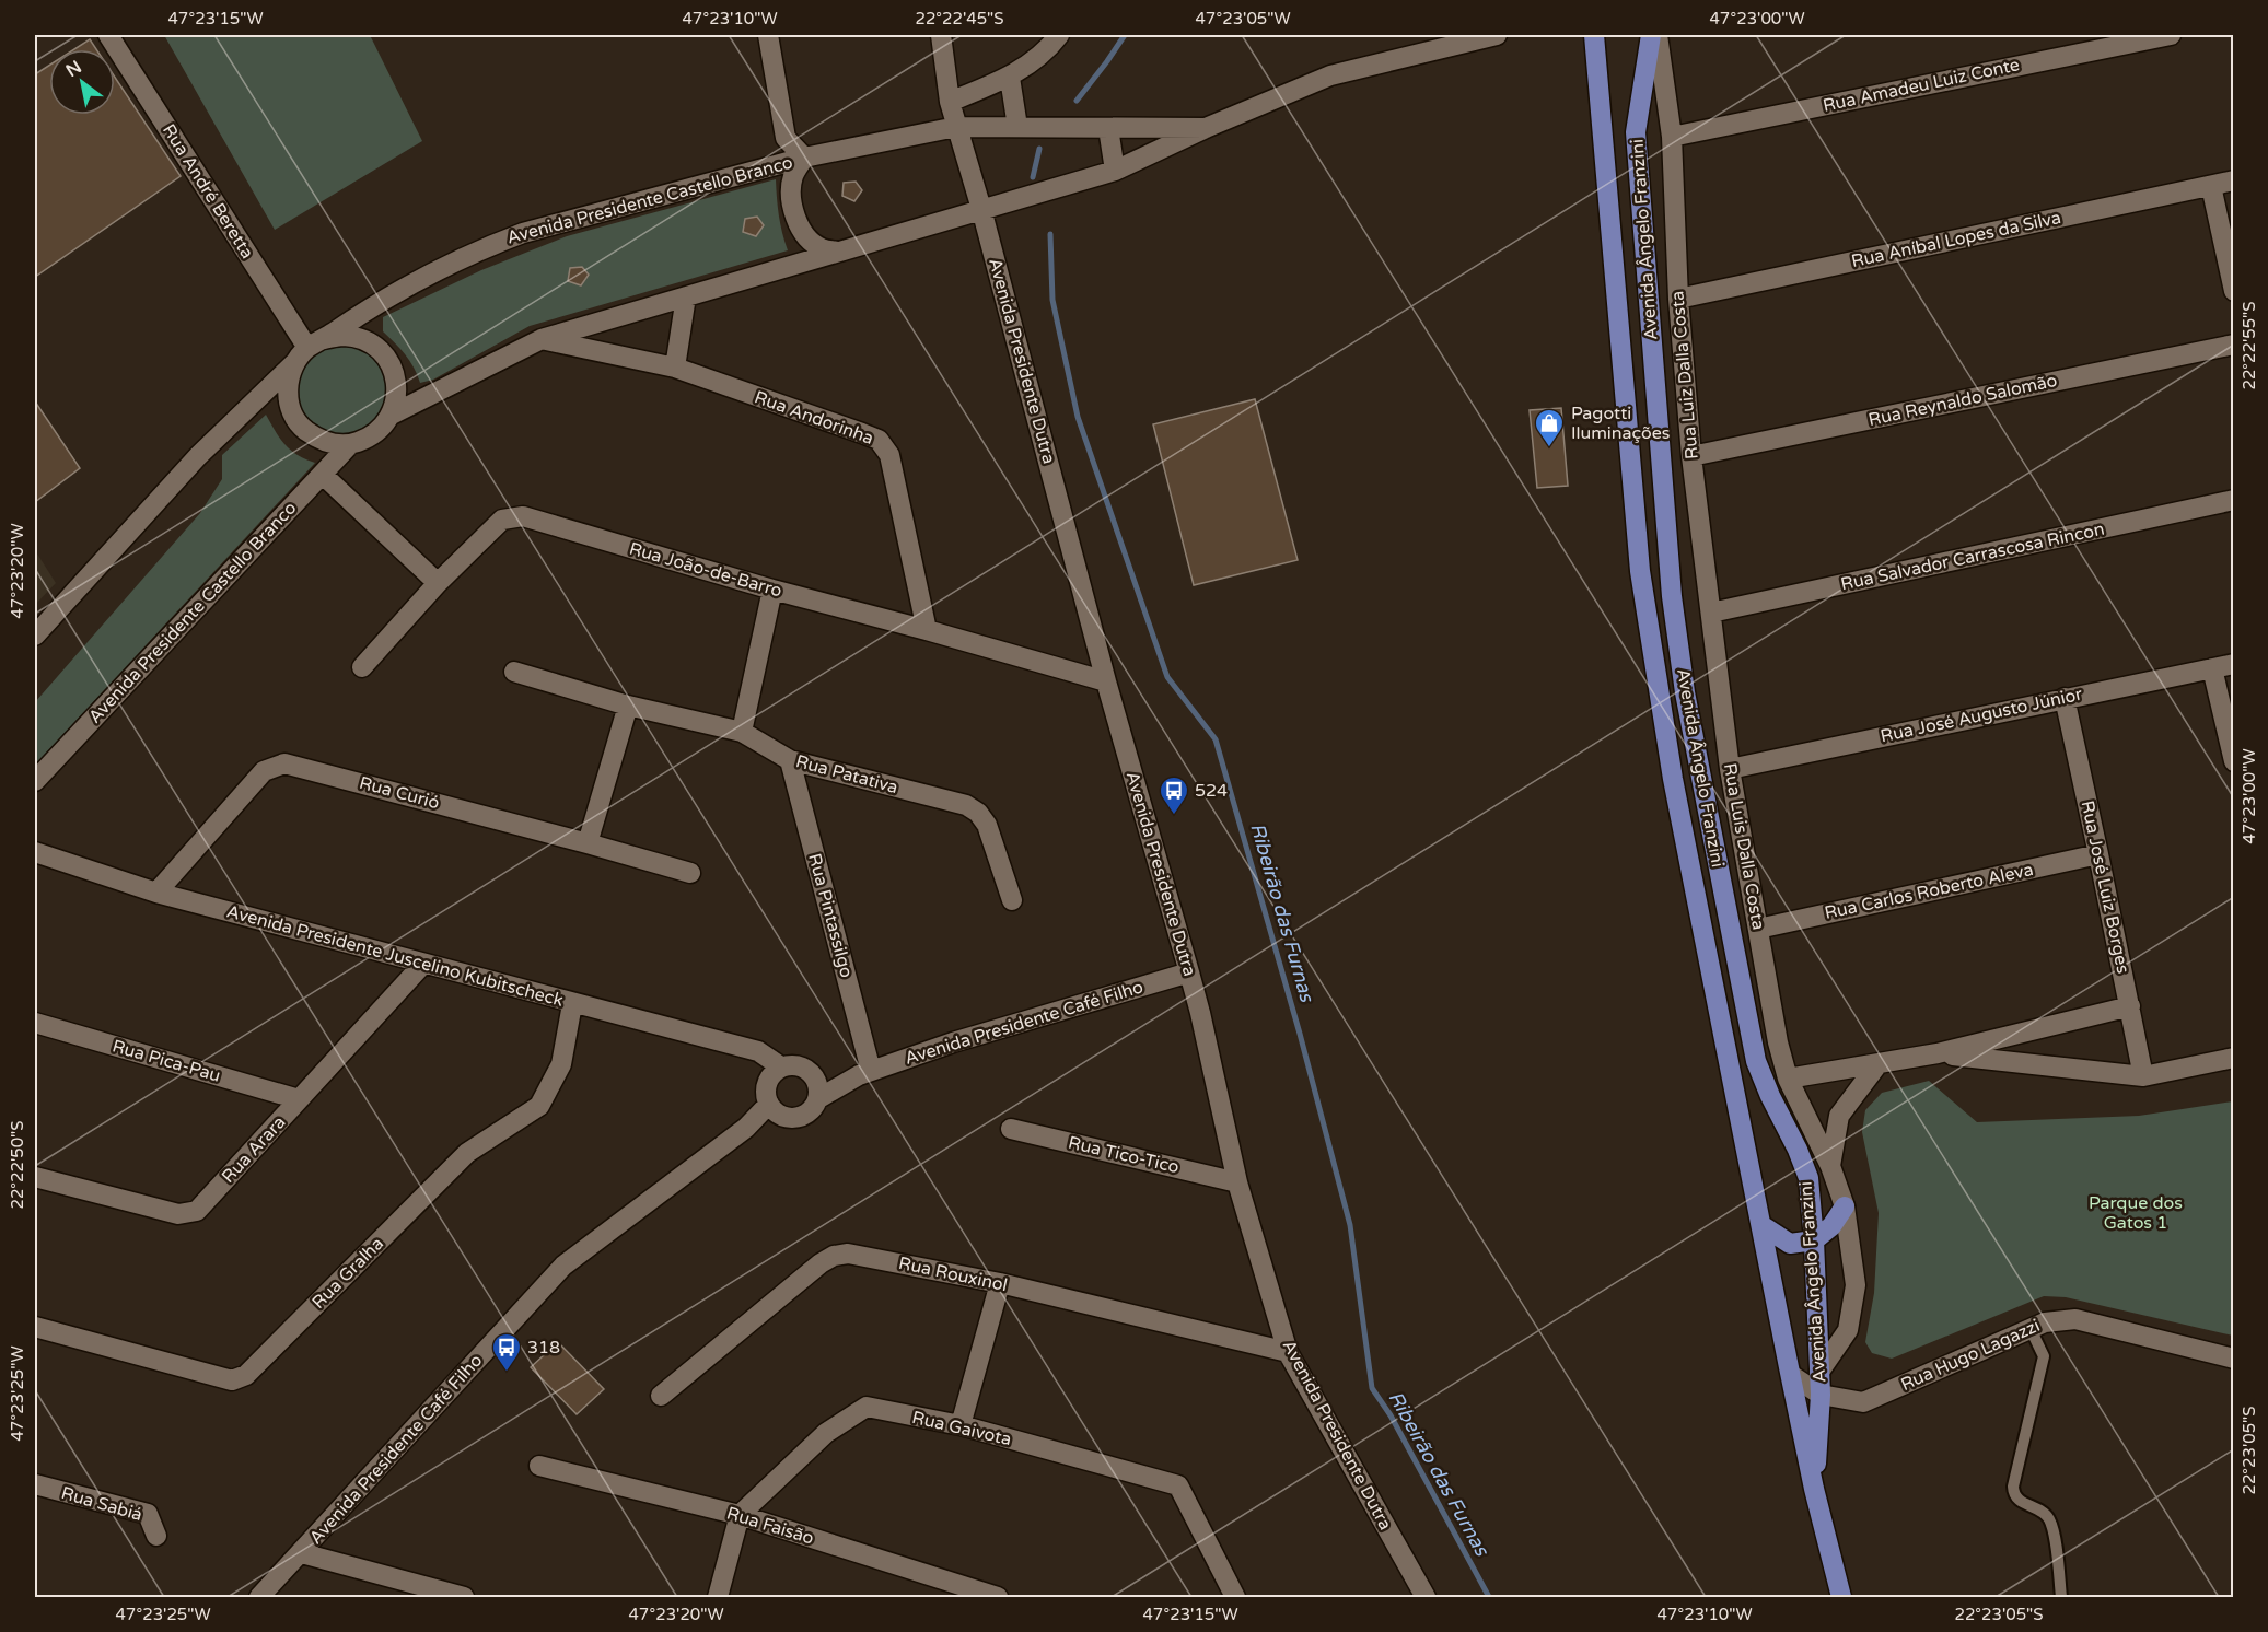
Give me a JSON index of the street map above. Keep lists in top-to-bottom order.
{
  "streets": {
    "main road": ["Avenida Ângelo Franzini"],
    "street": [
      "Rua Amadeu Luiz Conte",
      "Rua André Beretta",
      "Avenida Presidente Castello Branco",
      "Rua Aníbal Lopes da Silva",
      "Avenida Presidente Dutra",
      "Rua Luiz Dalla Costa",
      "Rua Reynaldo Salomão",
      "Rua Andorinha",
      "Rua Salvador Carrascosa Rincon",
      "Rua João-de-Barro",
      "Rua José Augusto Júnior",
      "Rua Patativa",
      "Rua Curió",
      "Rua Luis Dalla Costa",
      "Rua José Luiz Borges",
      "Rua Carlos Roberto Aleva",
      "Rua Pintassilgo",
      "Avenida Presidente Juscelino Kubitscheck",
      "Avenida Presidente Café Filho",
      "Rua Pica-Pau",
      "Rua Arara",
      "Rua Tico-Tico",
      "Rua Gralha",
      "Rua Rouxinol",
      "Rua Hugo Lagazzi",
      "Rua Gaivota",
      "Rua Sabiá",
      "Rua Faisão"
    ]
  },
  "crossings": [
    ["Rua Amadeu Luiz Conte", "Rua Luiz Dalla Costa"],
    ["Rua André Beretta", "Avenida Presidente Castello Branco"],
    ["Avenida Presidente Castello Branco", "Avenida Presidente Dutra"],
    ["Avenida Ângelo Franzini", "Rua Luis Dalla Costa"],
    ["Avenida Ângelo Franzini", "Rua Hugo Lagazzi"],
    ["Rua Aníbal Lopes da Silva", "Rua Luiz Dalla Costa"],
    ["Avenida Presidente Dutra", "Rua João-de-Barro"],
    ["Avenida Presidente Dutra", "Avenida Presidente Café Filho"],
    ["Avenida Presidente Dutra", "Rua Tico-Tico"],
    ["Avenida Presidente Dutra", "Rua Rouxinol"],
    ["Rua Luiz Dalla Costa", "Rua Reynaldo Salomão"],
    ["Rua Luiz Dalla Costa", "Rua Salvador Carrascosa Rincon"],
    ["Rua Luiz Dalla Costa", "Rua Luis Dalla Costa"],
    ["Rua Andorinha", "Rua João-de-Barro"],
    ["Rua Salvador Carrascosa Rincon", "Rua Luis Dalla Costa"],
    ["Rua José Augusto Júnior", "Rua Luis Dalla Costa"],
    ["Rua José Augusto Júnior", "Rua José Luiz Borges"],
    ["Rua Patativa", "Rua Pintassilgo"],
    ["Rua Curió", "Avenida Presidente Juscelino Kubitscheck"],
    ["Rua Luis Dalla Costa", "Rua Carlos Roberto Aleva"],
    ["Rua José Luiz Borges", "Rua Carlos Roberto Aleva"],
    ["Rua Pintassilgo", "Avenida Presidente Café Filho"],
    ["Avenida Presidente Juscelino Kubitscheck", "Rua Arara"],
    ["Avenida Presidente Juscelino Kubitscheck", "Rua Gralha"],
    ["Rua Pica-Pau", "Rua Arara"],
    ["Rua Gaivota", "Rua Faisão"]
  ],
  "water": ["Ribeirão das Furnas"],
  "parks": ["Parque dos Gatos 1"],
  "places": {
    "shop": ["Pagotti Iluminações"],
    "bus stop": ["524", "318"]
  },
  "north": "top left",
  "coordinates": [
    "47°23'15\"W",
    "47°23'10\"W",
    "22°22'45\"S",
    "47°23'05\"W",
    "47°23'00\"W",
    "22°22'55\"S",
    "47°23'20\"W",
    "22°22'50\"S",
    "47°23'25\"W",
    "22°23'05\"S"
  ]
}
